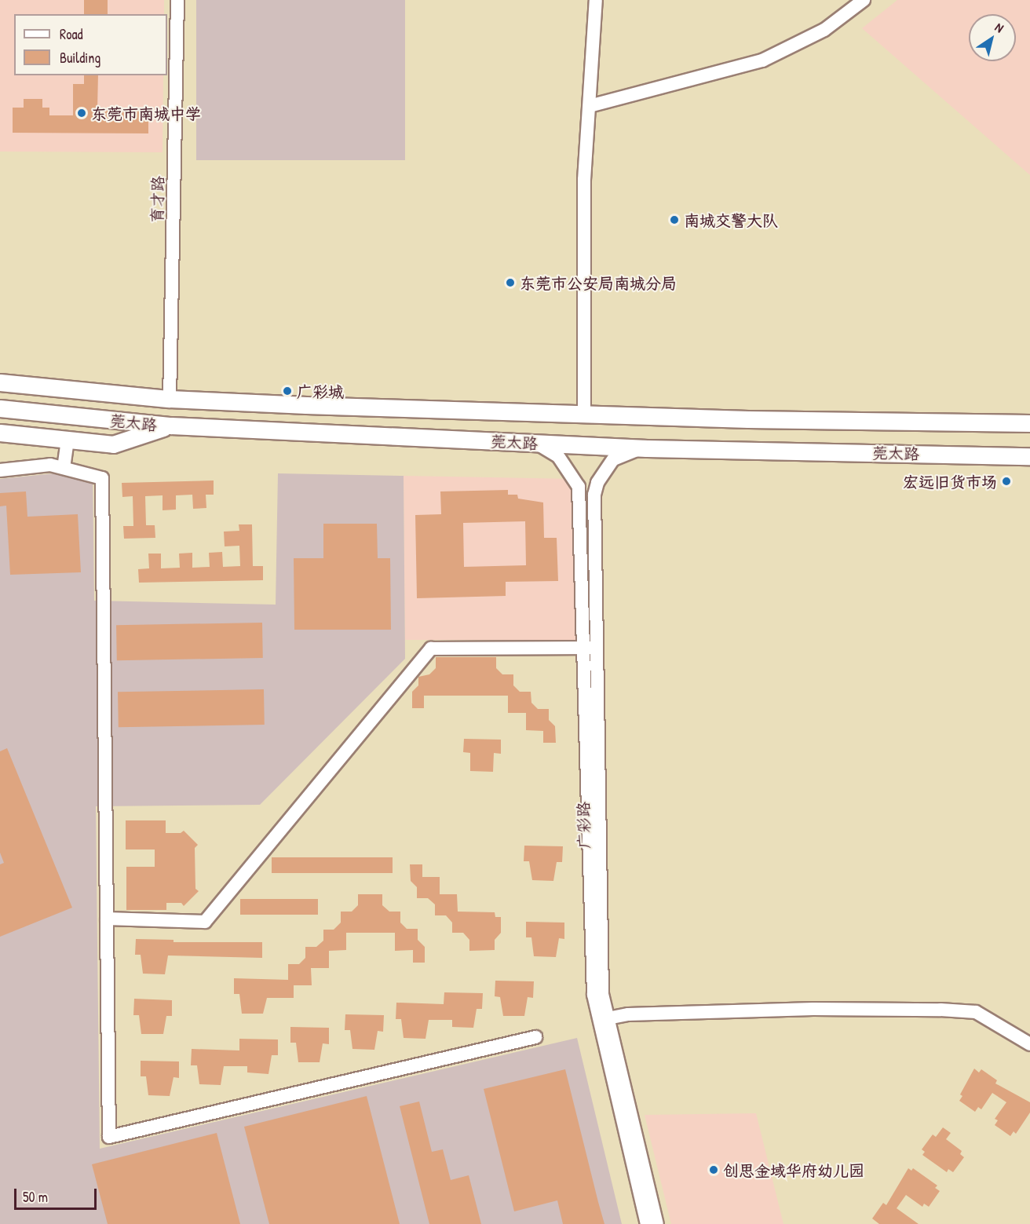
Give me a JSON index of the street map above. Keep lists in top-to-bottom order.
{
  "streets": {
    "main road": ["莞太路"],
    "street": ["育才路", "广彩路"]
  },
  "crossings": [
    ["育才路", "莞太路"],
    ["莞太路", "广彩路"]
  ],
  "places": [
    "东莞市南城中学",
    "南城交警大队",
    "东莞市公安局南城分局",
    "广彩城",
    "宏远旧货市场",
    "创思金域华府幼儿园"
  ],
  "legend": ["Road", "Building"],
  "scale_bar": "50 m",
  "north": "top right"
}
